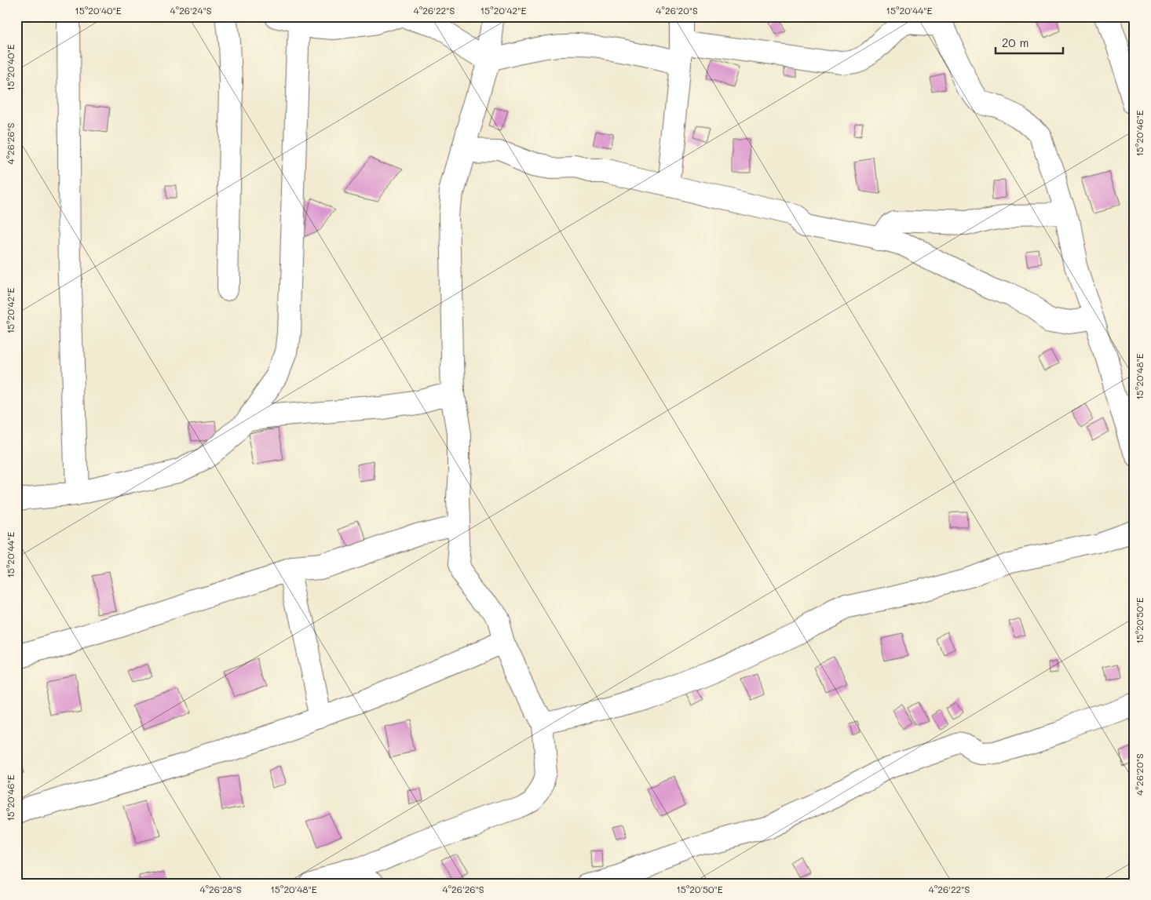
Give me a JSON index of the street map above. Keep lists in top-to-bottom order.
{
  "scale_bar": "20 m",
  "coordinates": [
    "15°20'40\"E",
    "4°26'24\"S",
    "4°26'22\"S",
    "15°20'42\"E",
    "4°26'20\"S",
    "15°20'44\"E",
    "15°20'46\"E",
    "4°26'26\"S",
    "15°20'48\"E",
    "15°20'50\"E",
    "4°26'28\"S"
  ]
}
